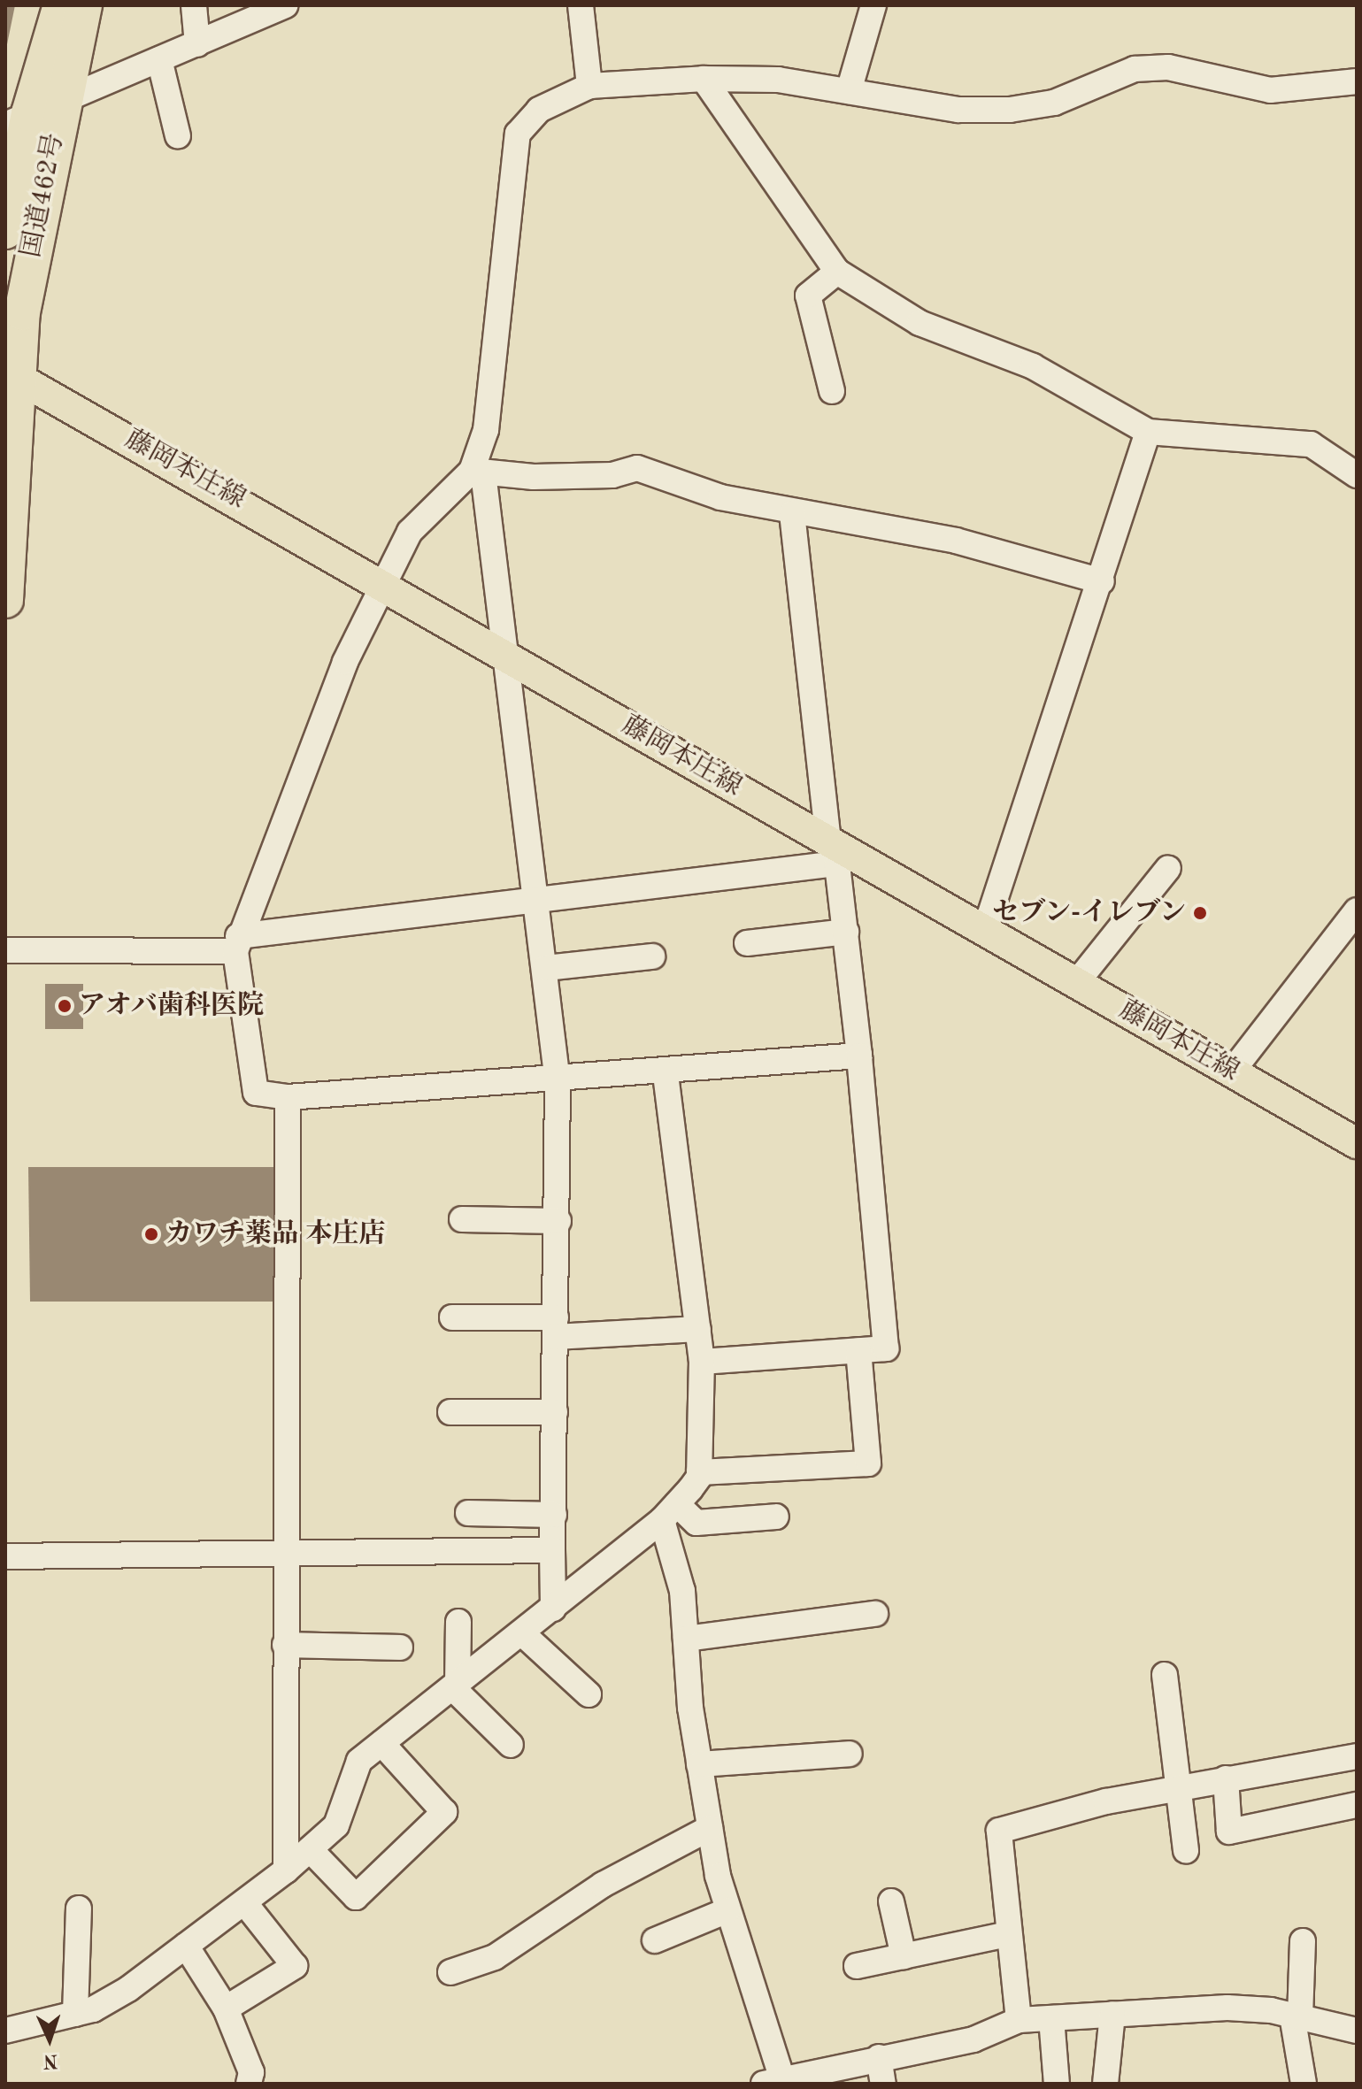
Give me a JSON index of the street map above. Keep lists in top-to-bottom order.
{
  "streets": {
    "highway": ["国道462号"],
    "main road": ["藤岡本庄線"]
  },
  "crossings": [
    ["国道462号", "藤岡本庄線"]
  ],
  "places": ["セブン-イレブン", "アオバ歯科医院", "カワチ薬品 本庄店"],
  "north": "bottom"
}
